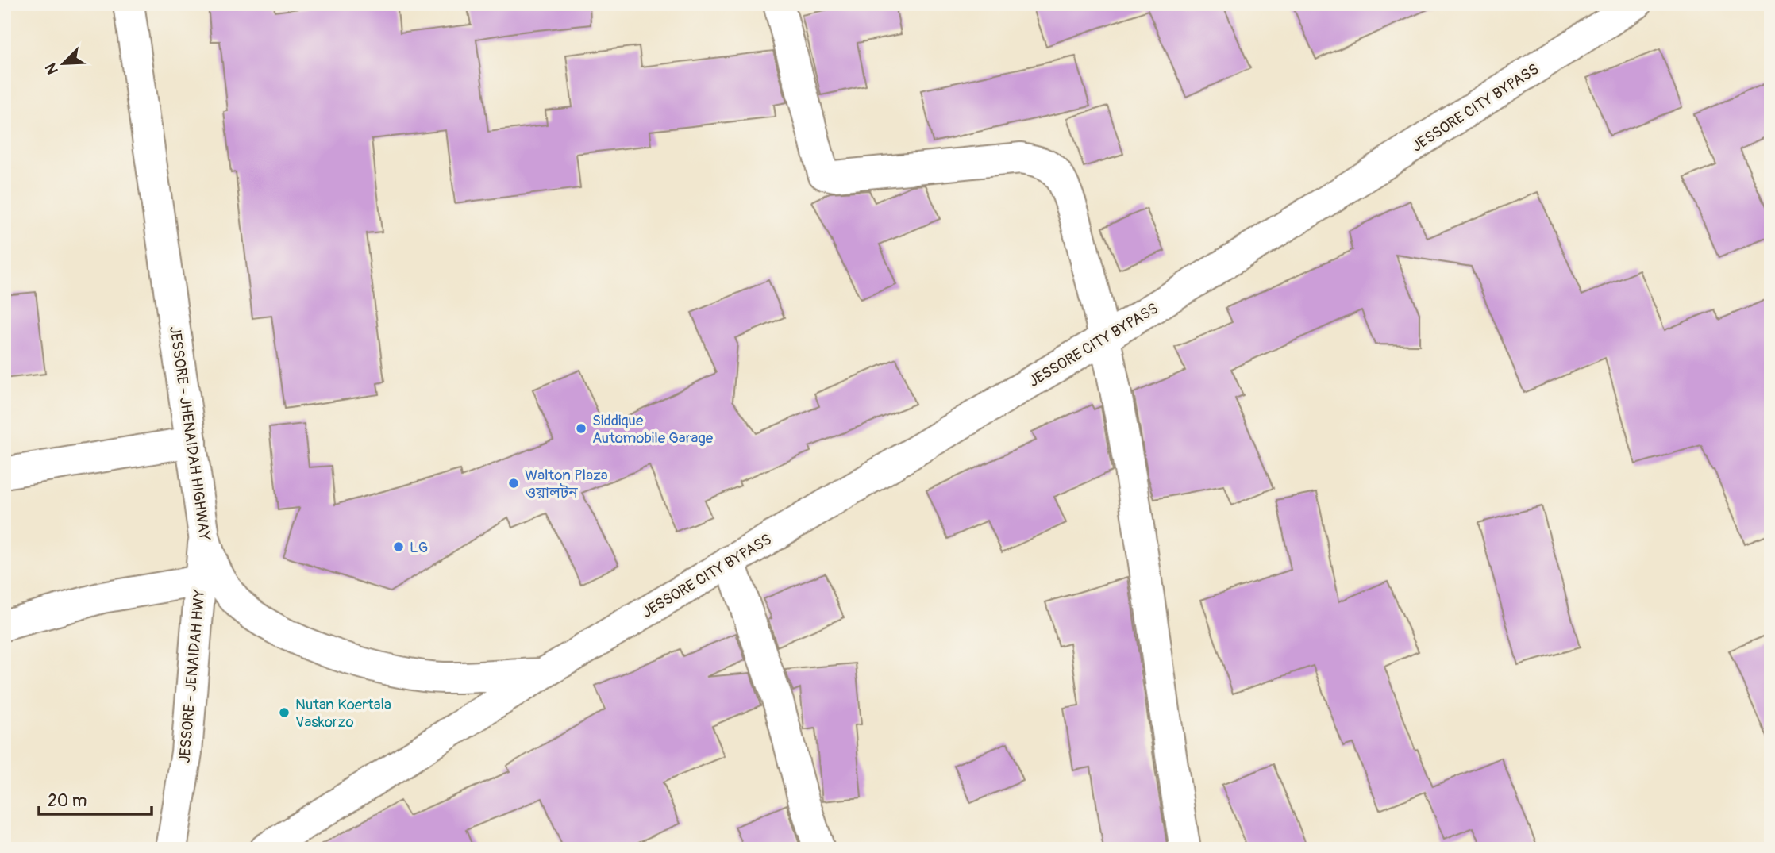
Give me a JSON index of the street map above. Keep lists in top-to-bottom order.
{
  "streets": {
    "main road": ["JESSORE CITY BYPASS", "JESSORE - JHENAIDAH HIGHWAY", "JESSORE - JENAIDAH HWY"]
  },
  "crossings": [
    ["JESSORE CITY BYPASS", "JESSORE - JHENAIDAH HIGHWAY"],
    ["JESSORE - JHENAIDAH HIGHWAY", "JESSORE - JENAIDAH HWY"]
  ],
  "places": [
    "Siddique Automobile Garage",
    "Walton Plaza ওয়ালটন",
    "LG",
    "Nutan Koertala Vaskorzo"
  ],
  "scale_bar": "20 m",
  "north": "bottom left"
}
